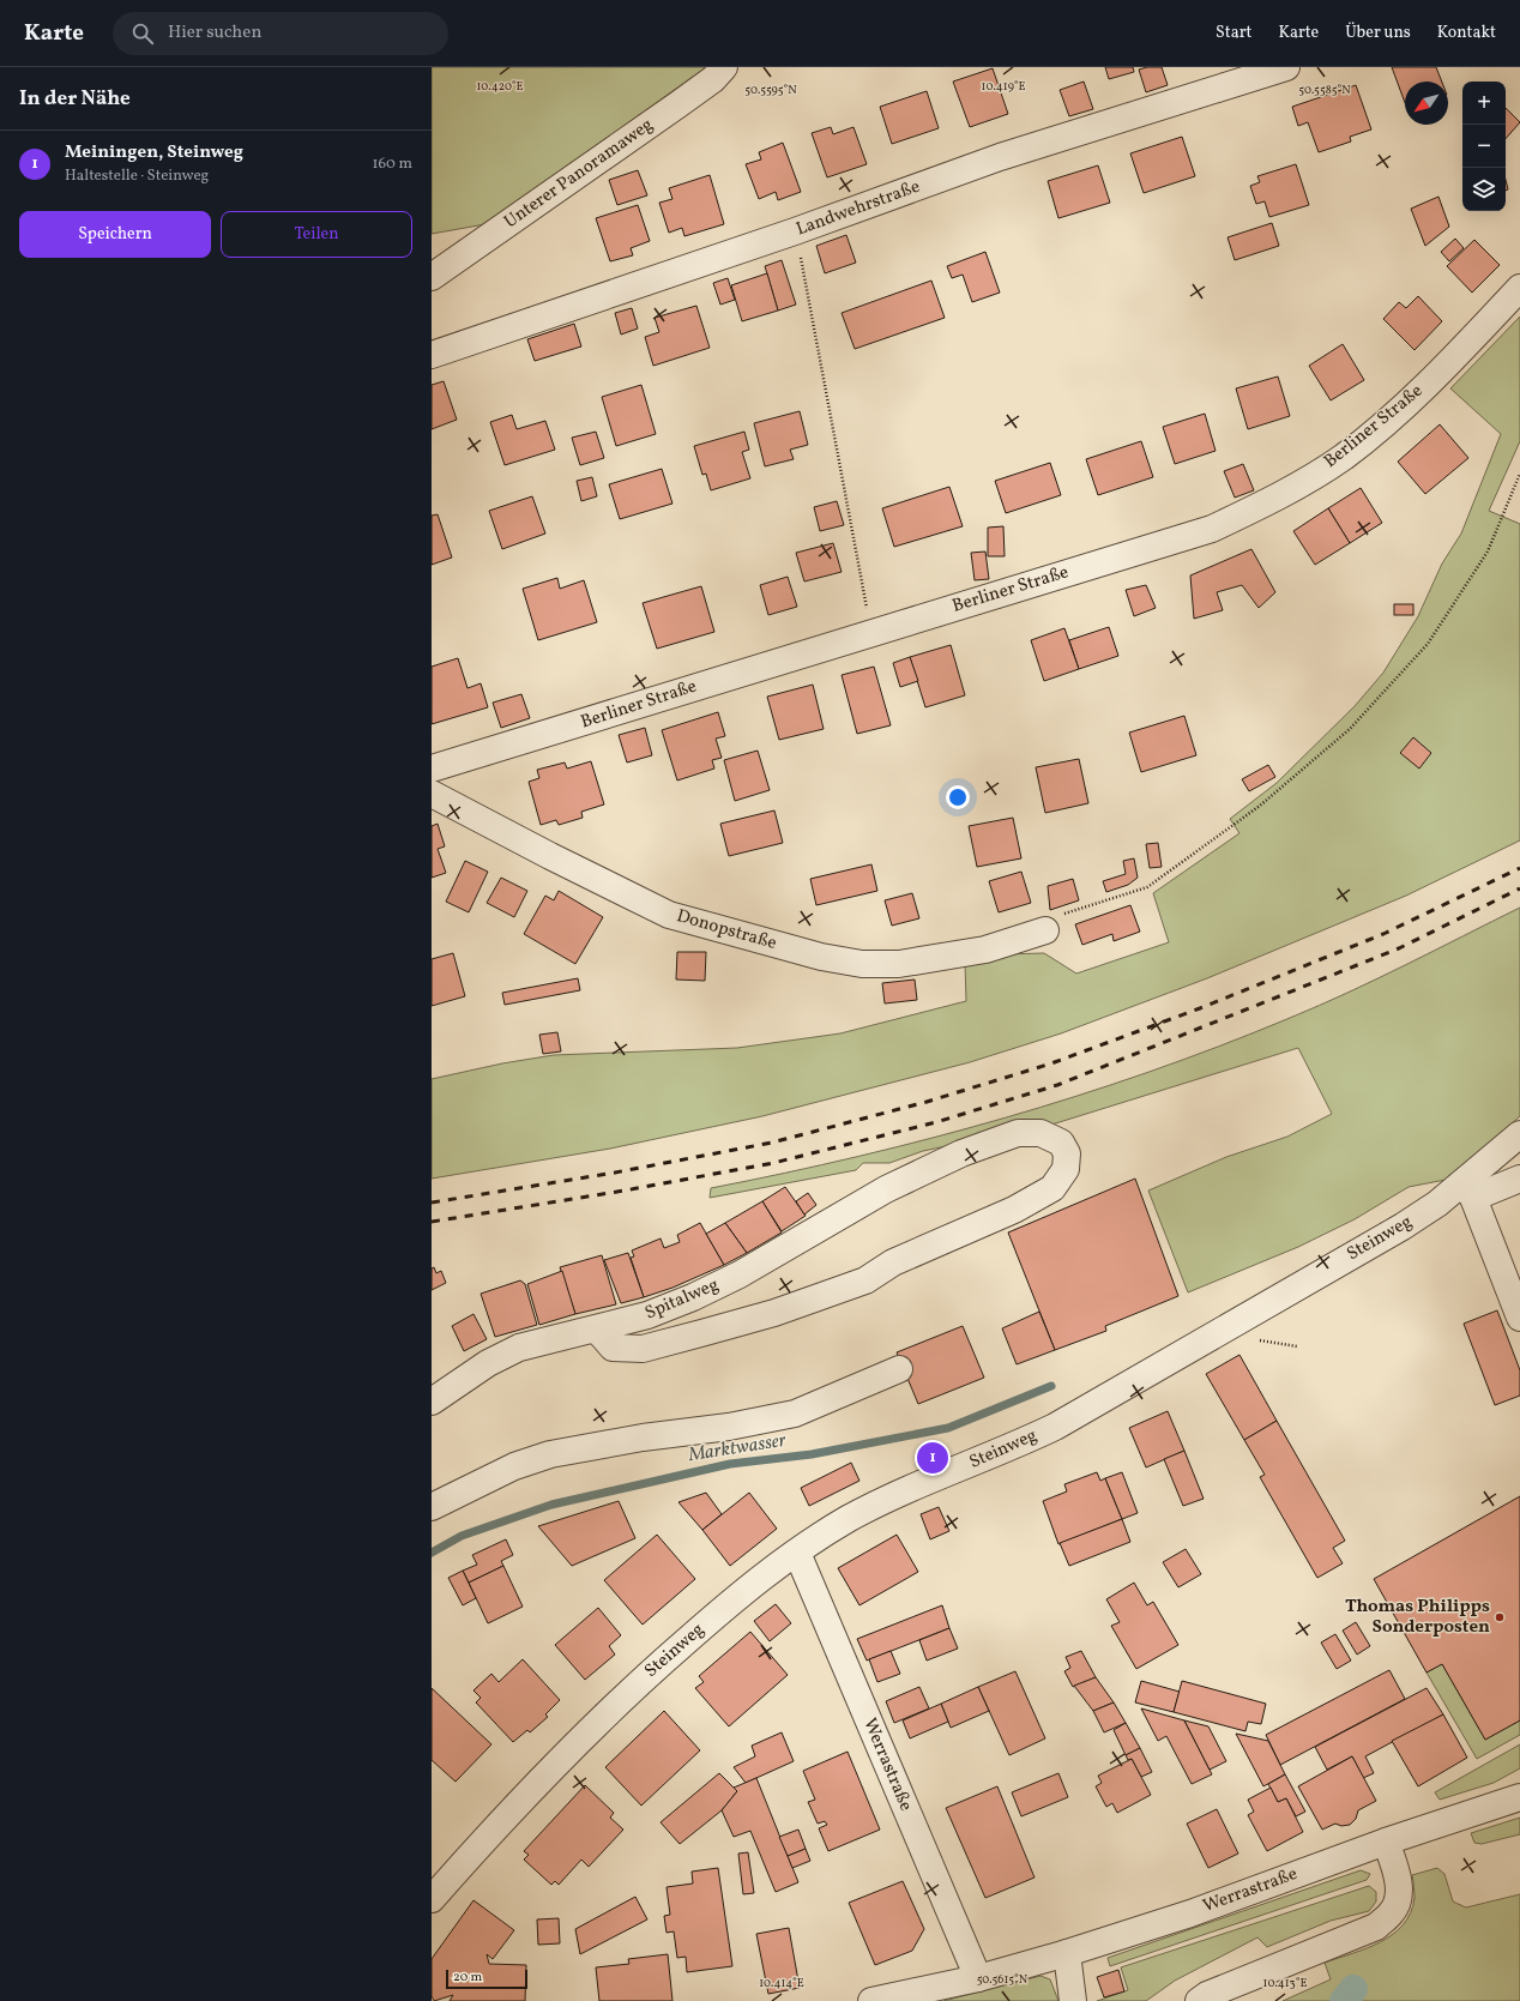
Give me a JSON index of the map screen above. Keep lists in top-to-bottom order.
{
  "streets": {
    "street": [
      "Unterer Panoramaweg",
      "Landwehrstraße",
      "Berliner Straße",
      "Donopstraße",
      "Steinweg",
      "Spitalweg",
      "Werrastraße"
    ]
  },
  "crossings": [
    ["Steinweg", "Werrastraße"]
  ],
  "water": ["Marktwasser"],
  "places": ["Thomas Philipps Sonderposten"],
  "scale_bar": "20 m",
  "north": "bottom left",
  "page": {
    "header": "Karte",
    "search": "Hier suchen",
    "nav": [
      "Start",
      "Karte",
      "Über uns",
      "Kontakt"
    ],
    "heading": "In der Nähe",
    "map_buttons": ["+", "−"],
    "list": [
      {
        "mark": "1",
        "name": "Meiningen, Steinweg",
        "note": "Haltestelle · Steinweg",
        "value": "160 m"
      }
    ],
    "buttons": ["Speichern", "Teilen"],
    "pins": "1",
    "scale": "20 m"
  },
  "coordinates": [
    "10.420°E",
    "10.419°E",
    "50.5595°N",
    "50.5585°N",
    "50.5615°N",
    "10.414°E",
    "10.413°E"
  ]
}
